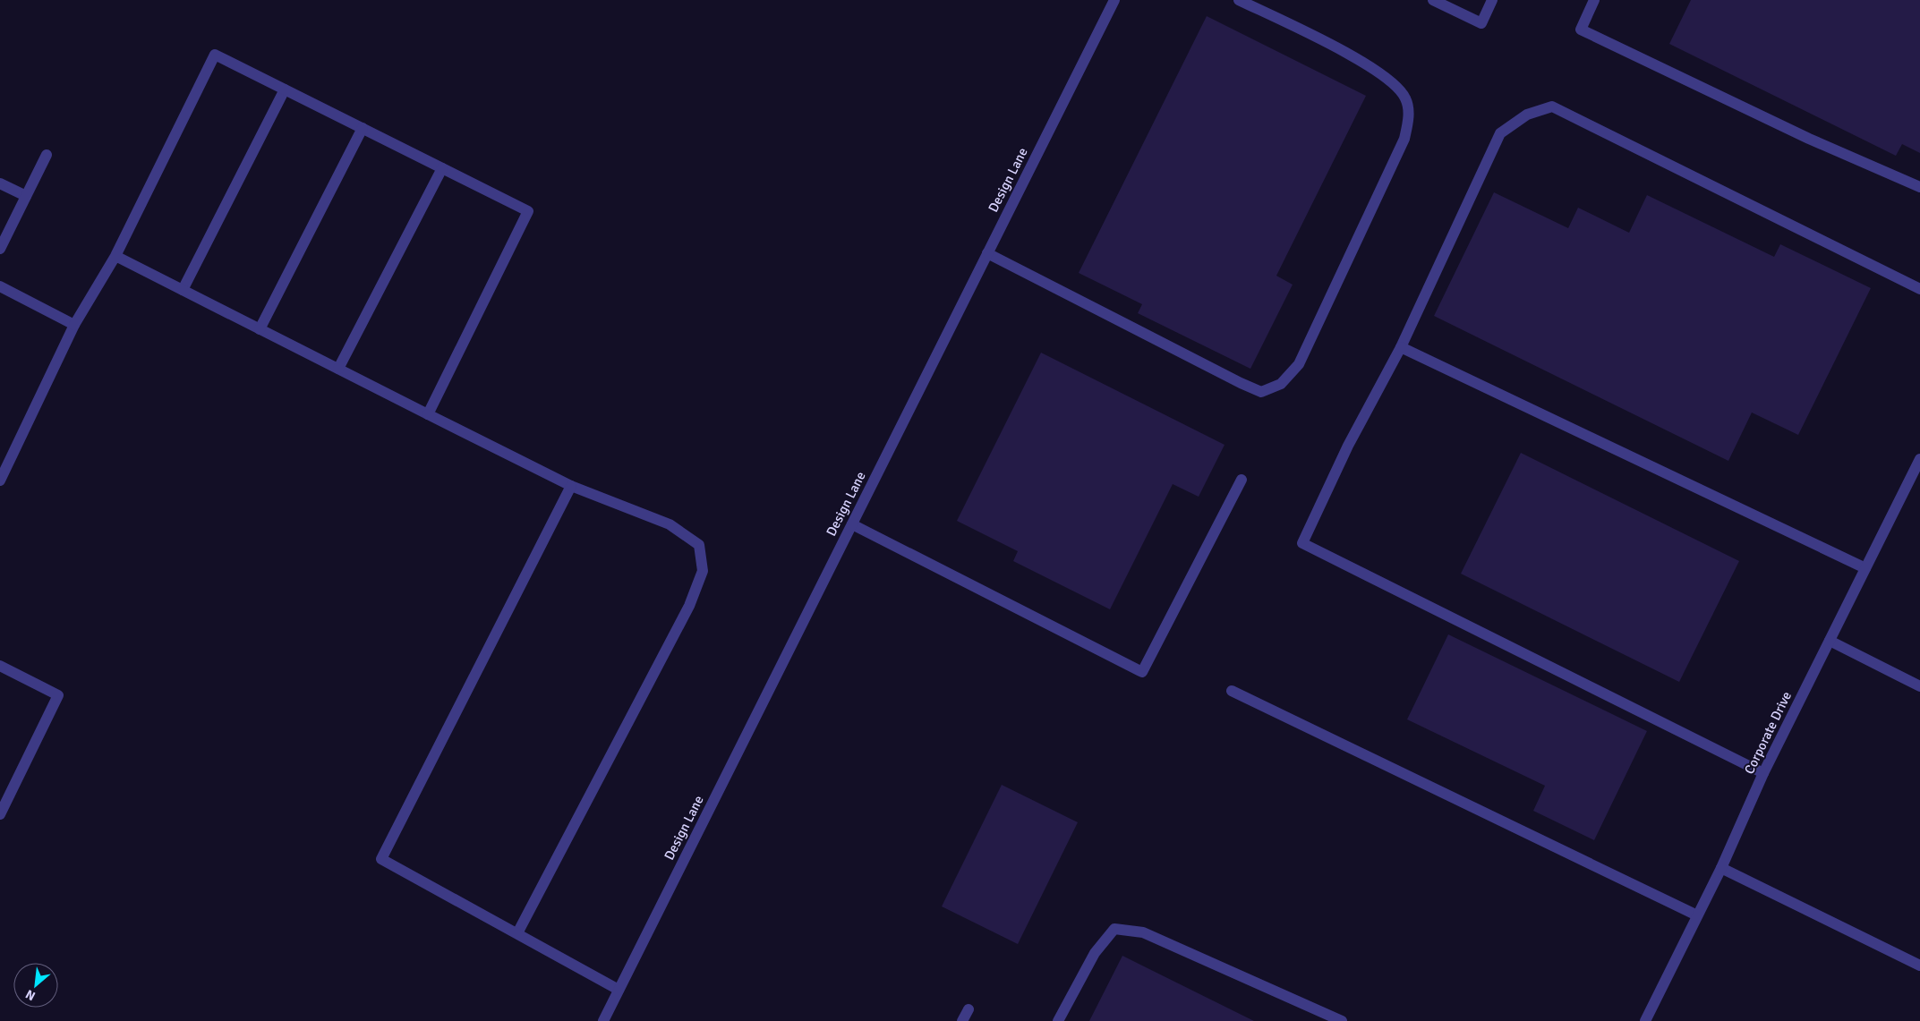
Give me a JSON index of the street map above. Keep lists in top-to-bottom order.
{
  "streets": {
    "street": ["Design Lane", "Corporate Drive"]
  },
  "north": "bottom left"
}
